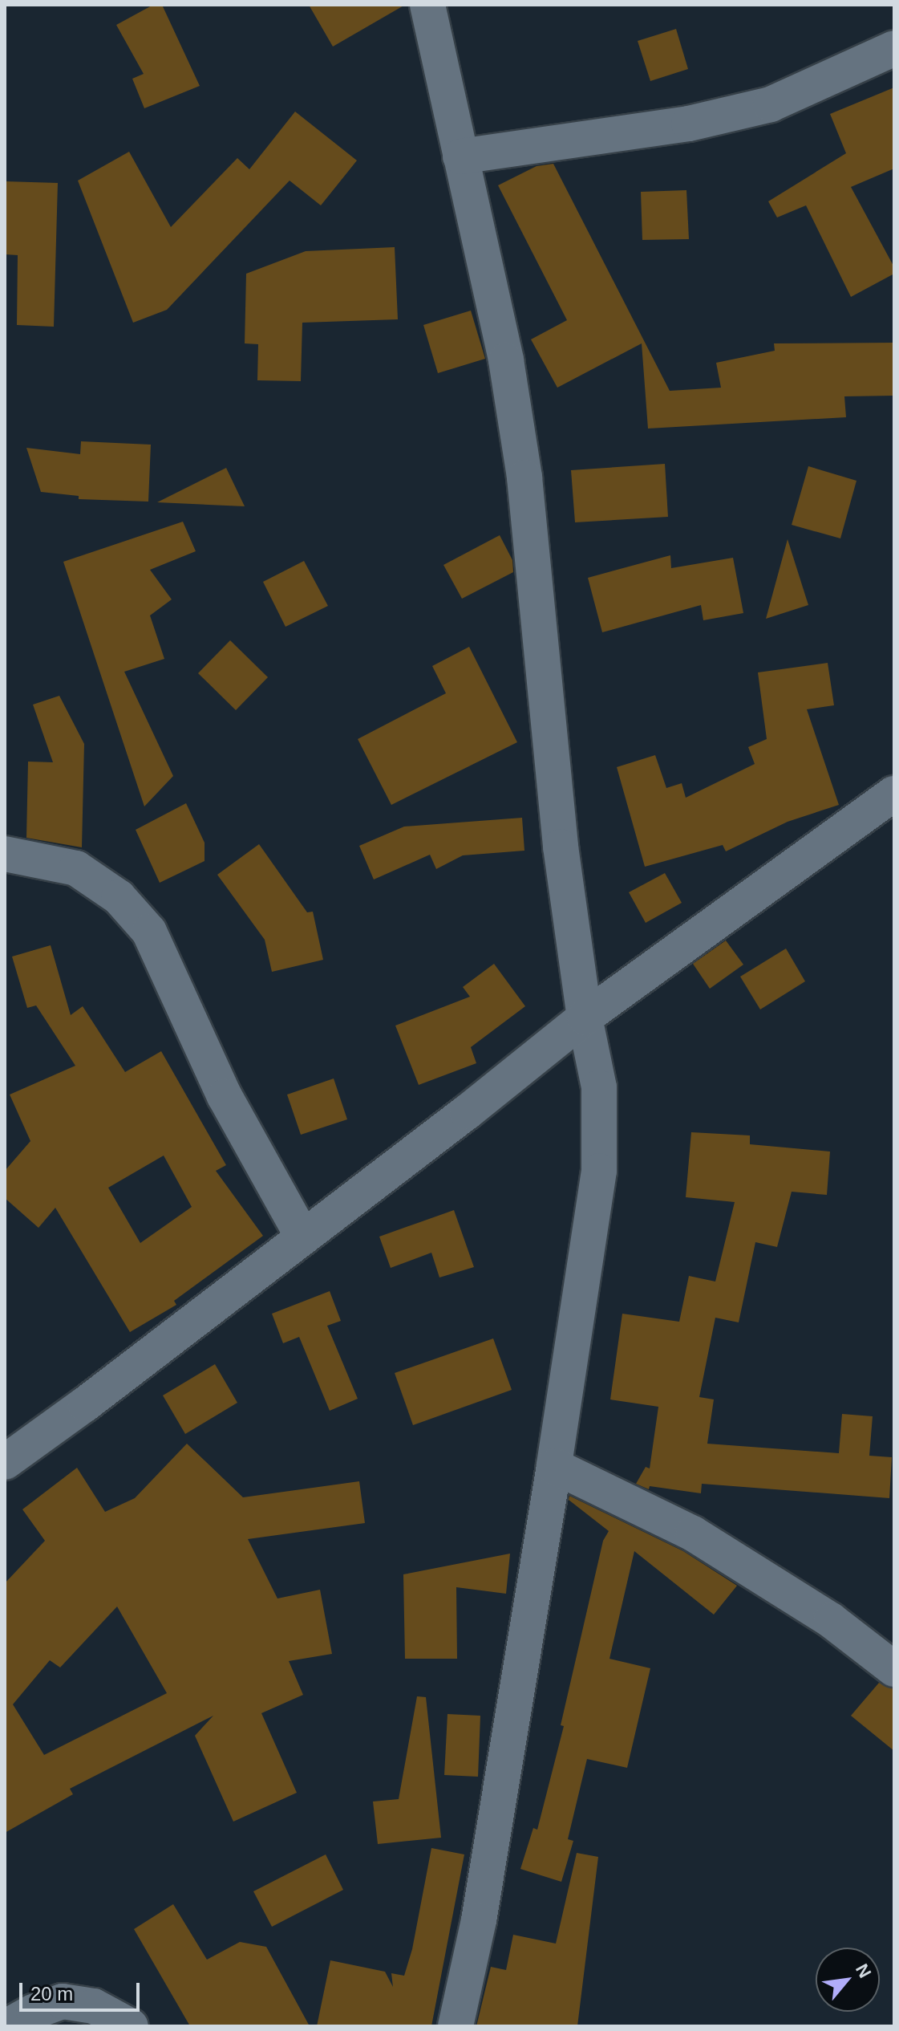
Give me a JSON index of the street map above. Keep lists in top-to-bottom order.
{
  "scale_bar": "20 m",
  "north": "top right"
}
